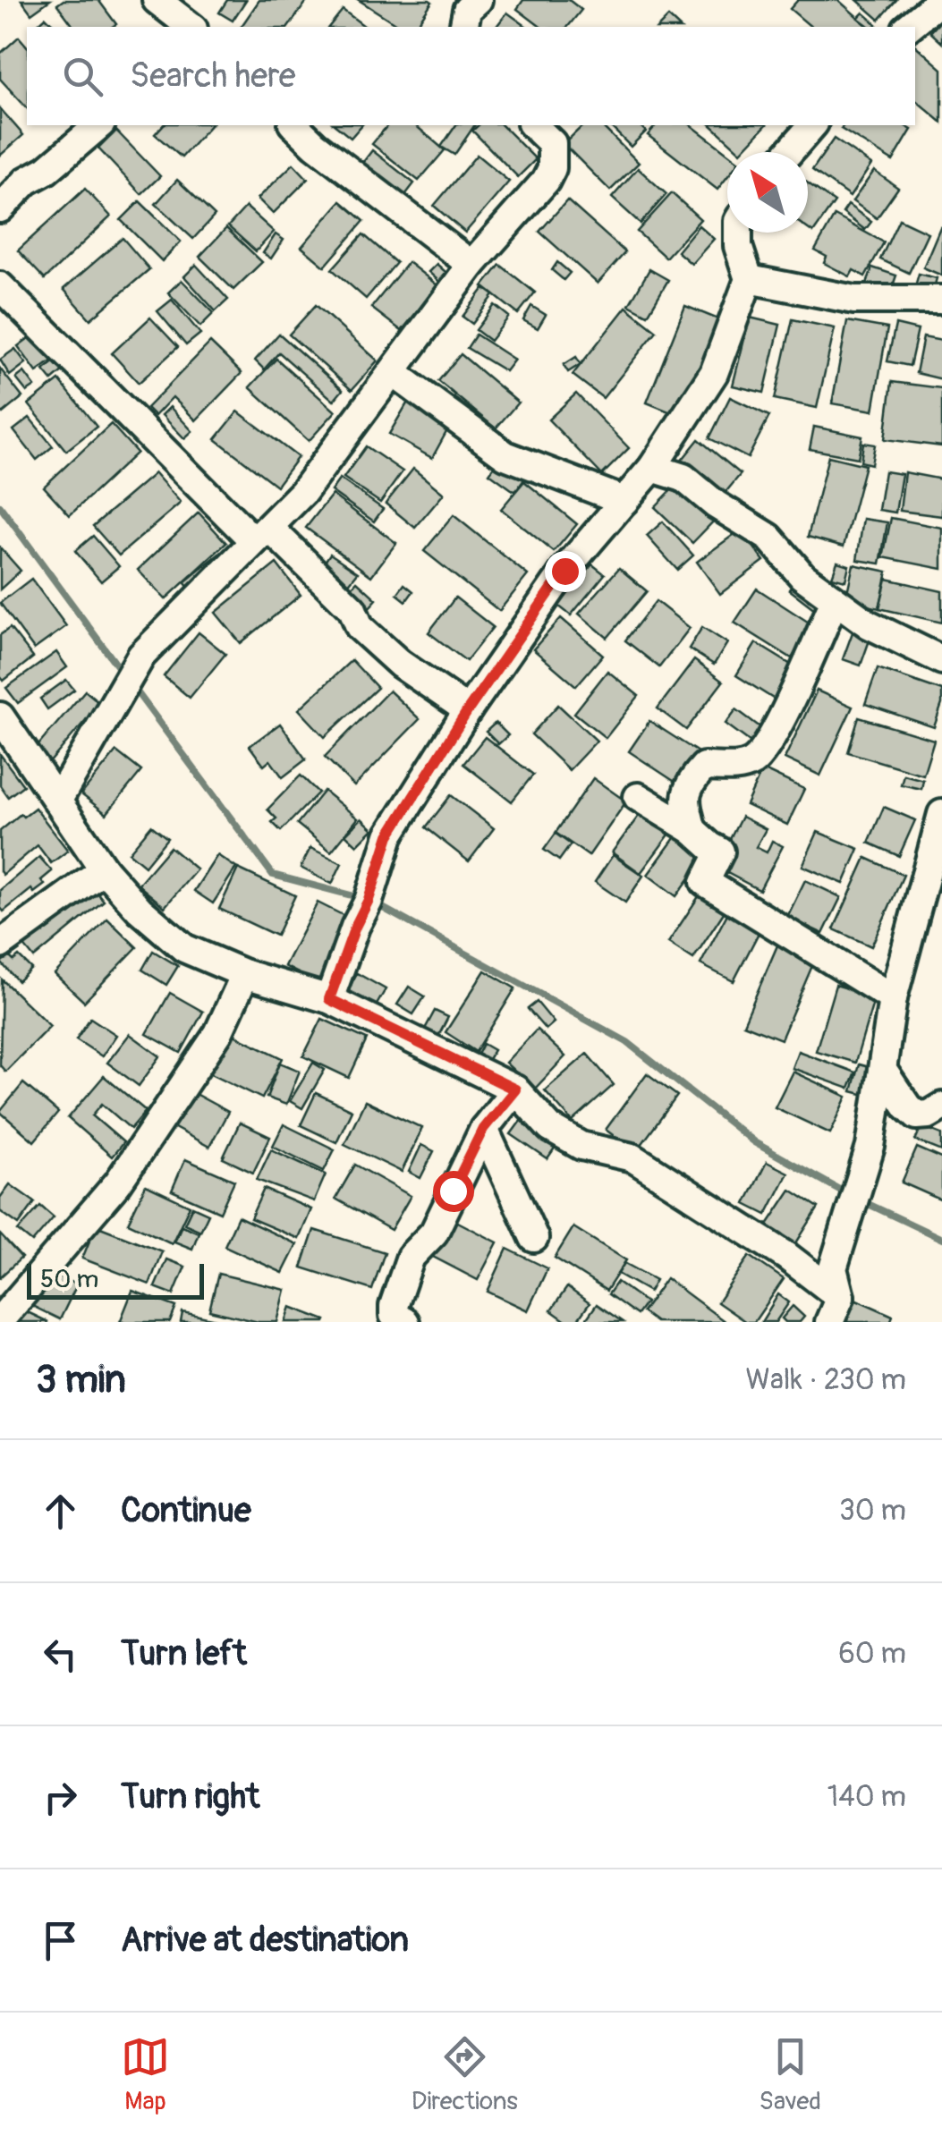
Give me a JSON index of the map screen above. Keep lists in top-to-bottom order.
{
  "scale_bar": "50 m",
  "north": "top left",
  "page": {
    "search": "Search here",
    "scale": "50 m",
    "heading": ["3 min", "Walk · 230 m"],
    "list": [
      ["Continue", "30 m"],
      ["Turn left", "60 m"],
      ["Turn right", "140 m"],
      "Arrive at destination"
    ],
    "nav": ["Map", "Directions", "Saved"]
  }
}
